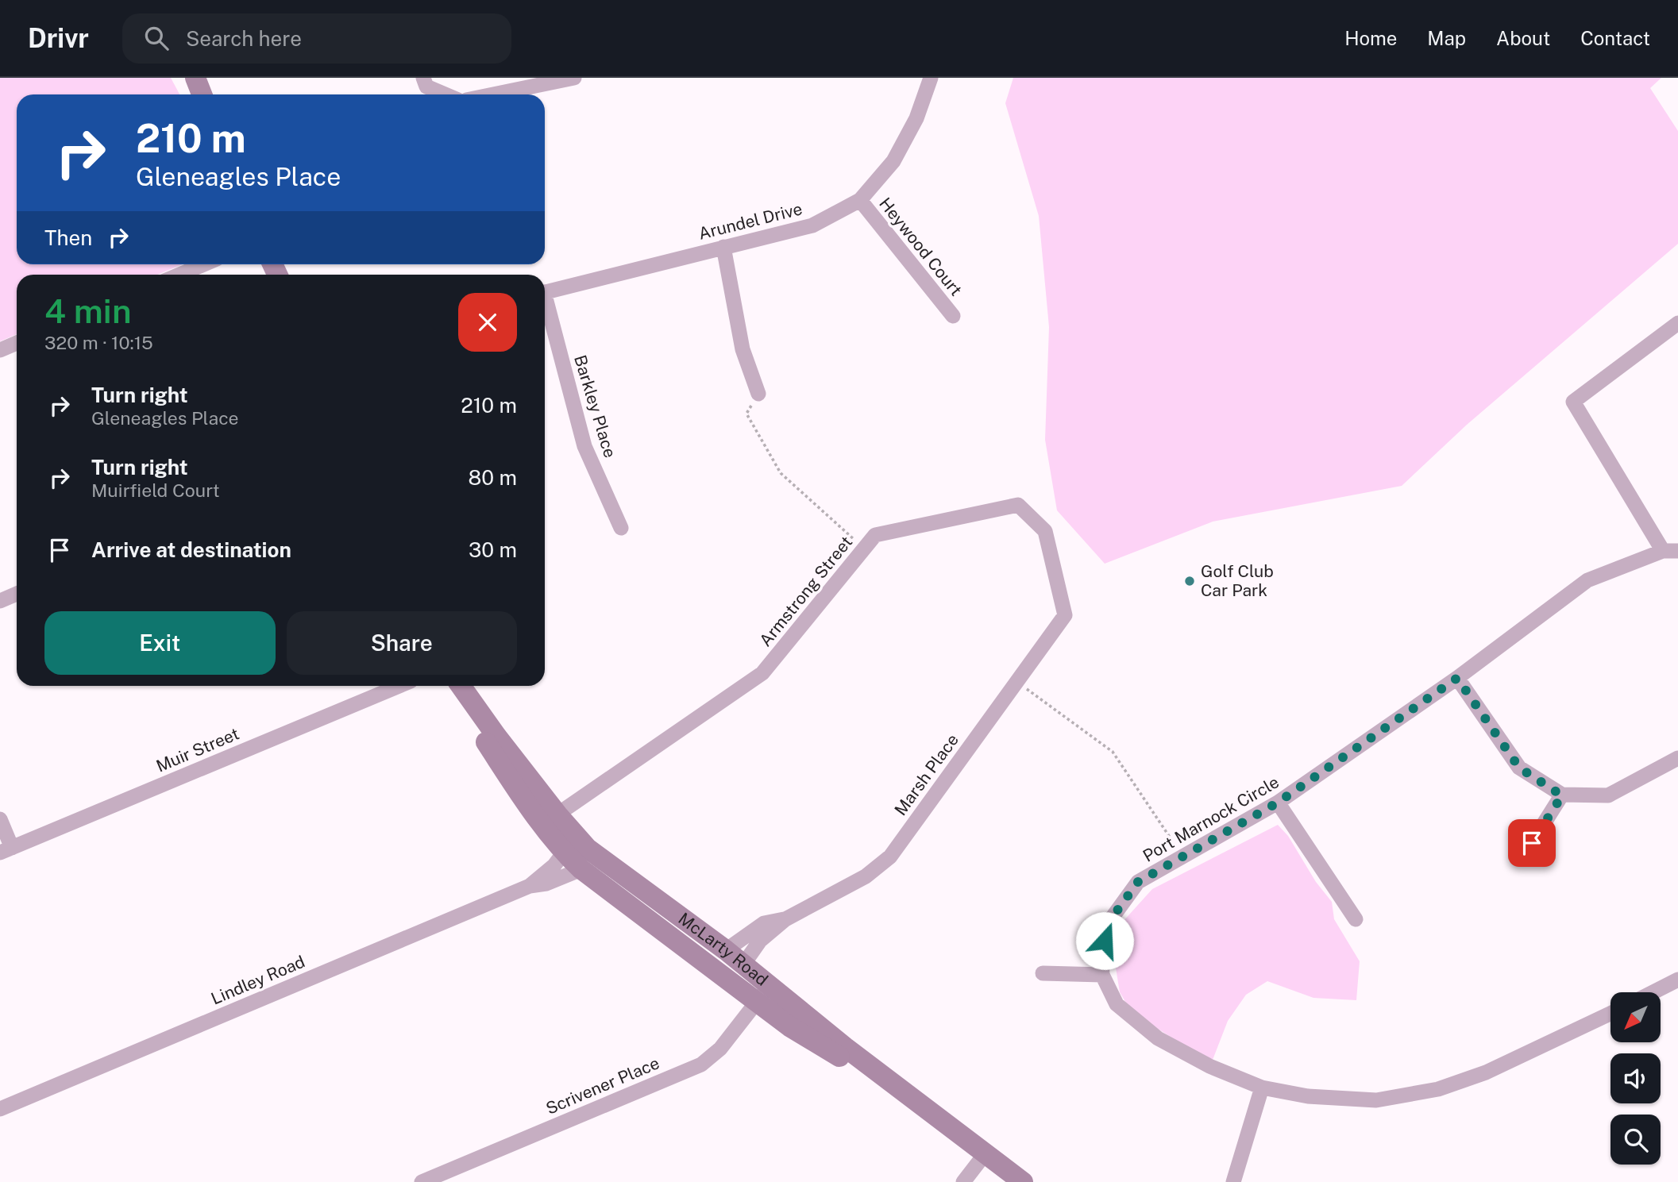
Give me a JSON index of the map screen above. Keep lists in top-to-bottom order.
{
  "streets": {
    "street": [
      "Arundel Drive",
      "Heywood Court",
      "Barkley Place",
      "Armstrong Street",
      "Muir Street",
      "Marsh Place",
      "Port Marnock Circle",
      "McLarty Road",
      "Lindley Road",
      "Scrivener Place"
    ]
  },
  "crossings": [
    ["Arundel Drive", "Heywood Court"],
    ["Armstrong Street", "Marsh Place"],
    ["Armstrong Street", "McLarty Road"],
    ["Marsh Place", "McLarty Road"],
    ["McLarty Road", "Lindley Road"],
    ["McLarty Road", "Scrivener Place"]
  ],
  "places": ["Golf Club Car Park"],
  "north": "bottom left",
  "page": {
    "header": "Drivr",
    "search": "Search here",
    "nav": [
      "Home",
      "Map",
      "About",
      "Contact"
    ],
    "turn": ["210 m", "Gleneagles Place"],
    "then": "Then",
    "heading": ["4 min", "320 m · 10:15"],
    "list": [
      {
        "name": "Turn right",
        "note": "Gleneagles Place",
        "value": "210 m"
      },
      {
        "name": "Turn right",
        "note": "Muirfield Court",
        "value": "80 m"
      },
      {
        "name": "Arrive at destination",
        "value": "30 m"
      }
    ],
    "buttons": ["Exit", "Share"]
  }
}
